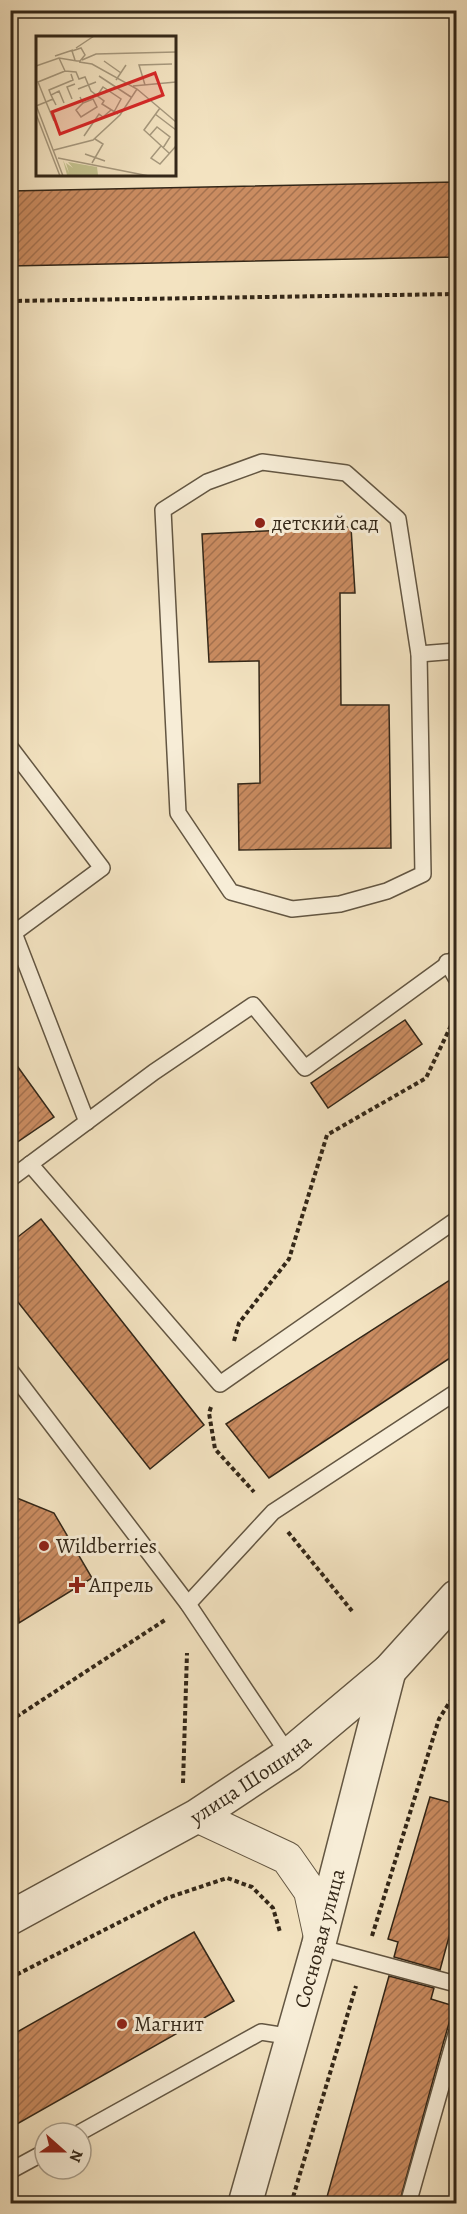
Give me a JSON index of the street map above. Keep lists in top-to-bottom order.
{
  "streets": {
    "street": ["улица Шошина", "Сосновая улица"]
  },
  "crossings": [
    ["улица Шошина", "Сосновая улица"]
  ],
  "places": {
    "other": ["детский сад", "Wildberries", "Магнит"],
    "health": ["Апрель"]
  },
  "north": "right"
}
